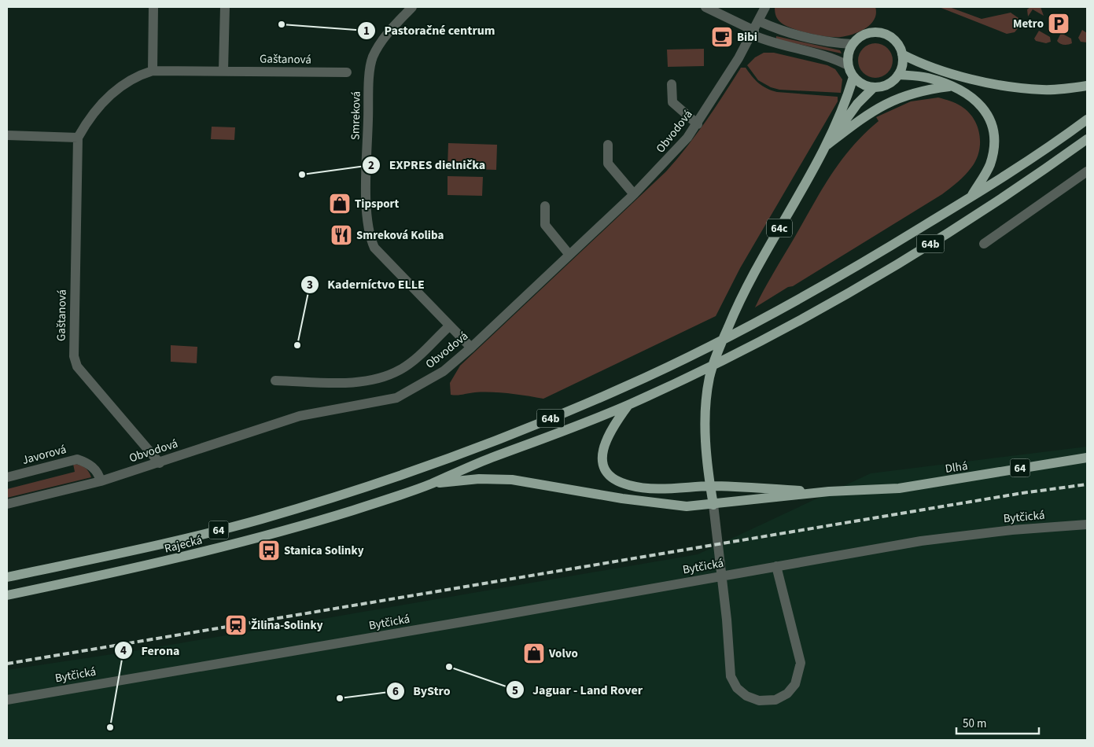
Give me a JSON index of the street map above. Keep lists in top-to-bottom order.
{
  "streets": {
    "main road": [
      "64c",
      "64b",
      "Dlhá",
      "64",
      "Rajecká"
    ],
    "street": [
      "Gaštanová",
      "Smreková",
      "Obvodová",
      "Javorová",
      "Bytčická"
    ]
  },
  "crossings": [
    ["Gaštanová", "Obvodová"],
    ["Smreková", "Obvodová"],
    ["Obvodová", "Javorová"],
    ["64c", "64"],
    ["64b", "Rajecká"],
    ["Dlhá", "64"]
  ],
  "places": {
    "parking": ["Metro"],
    "other": [
      "Pastoračné centrum",
      "EXPRES dielnička",
      "Kaderníctvo ELLE",
      "Jaguar - Land Rover",
      "ByStro",
      "Ferona"
    ],
    "cafe": ["Bibi"],
    "shop": ["Tipsport", "Volvo"],
    "restaurant": ["Smreková Koliba"],
    "bus stop": ["Stanica Solinky"],
    "station": ["Žilina-Solinky"]
  },
  "scale_bar": "50 m"
}
